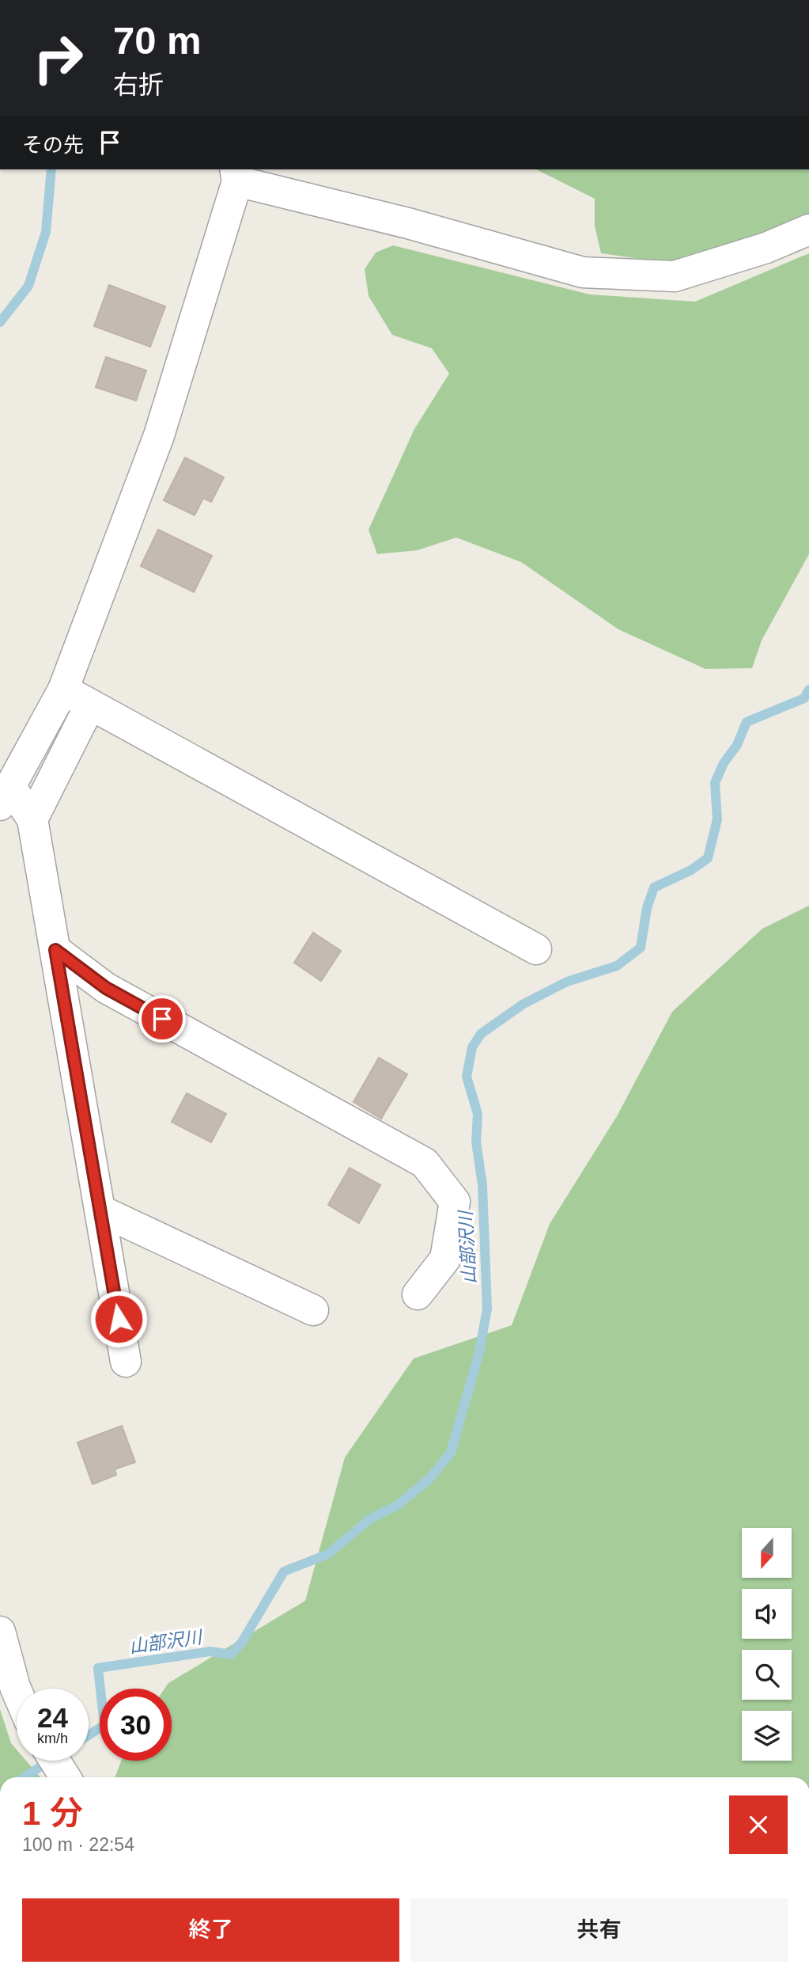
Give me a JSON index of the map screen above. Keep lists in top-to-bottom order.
{
  "water": ["山部沢川"],
  "north": "bottom",
  "page": {
    "turn": ["70 m", "右折"],
    "then": "その先",
    "speed": "24 km/h",
    "limit": "30",
    "heading": ["1 分", "100 m · 22:54"],
    "buttons": ["終了", "共有"]
  }
}
